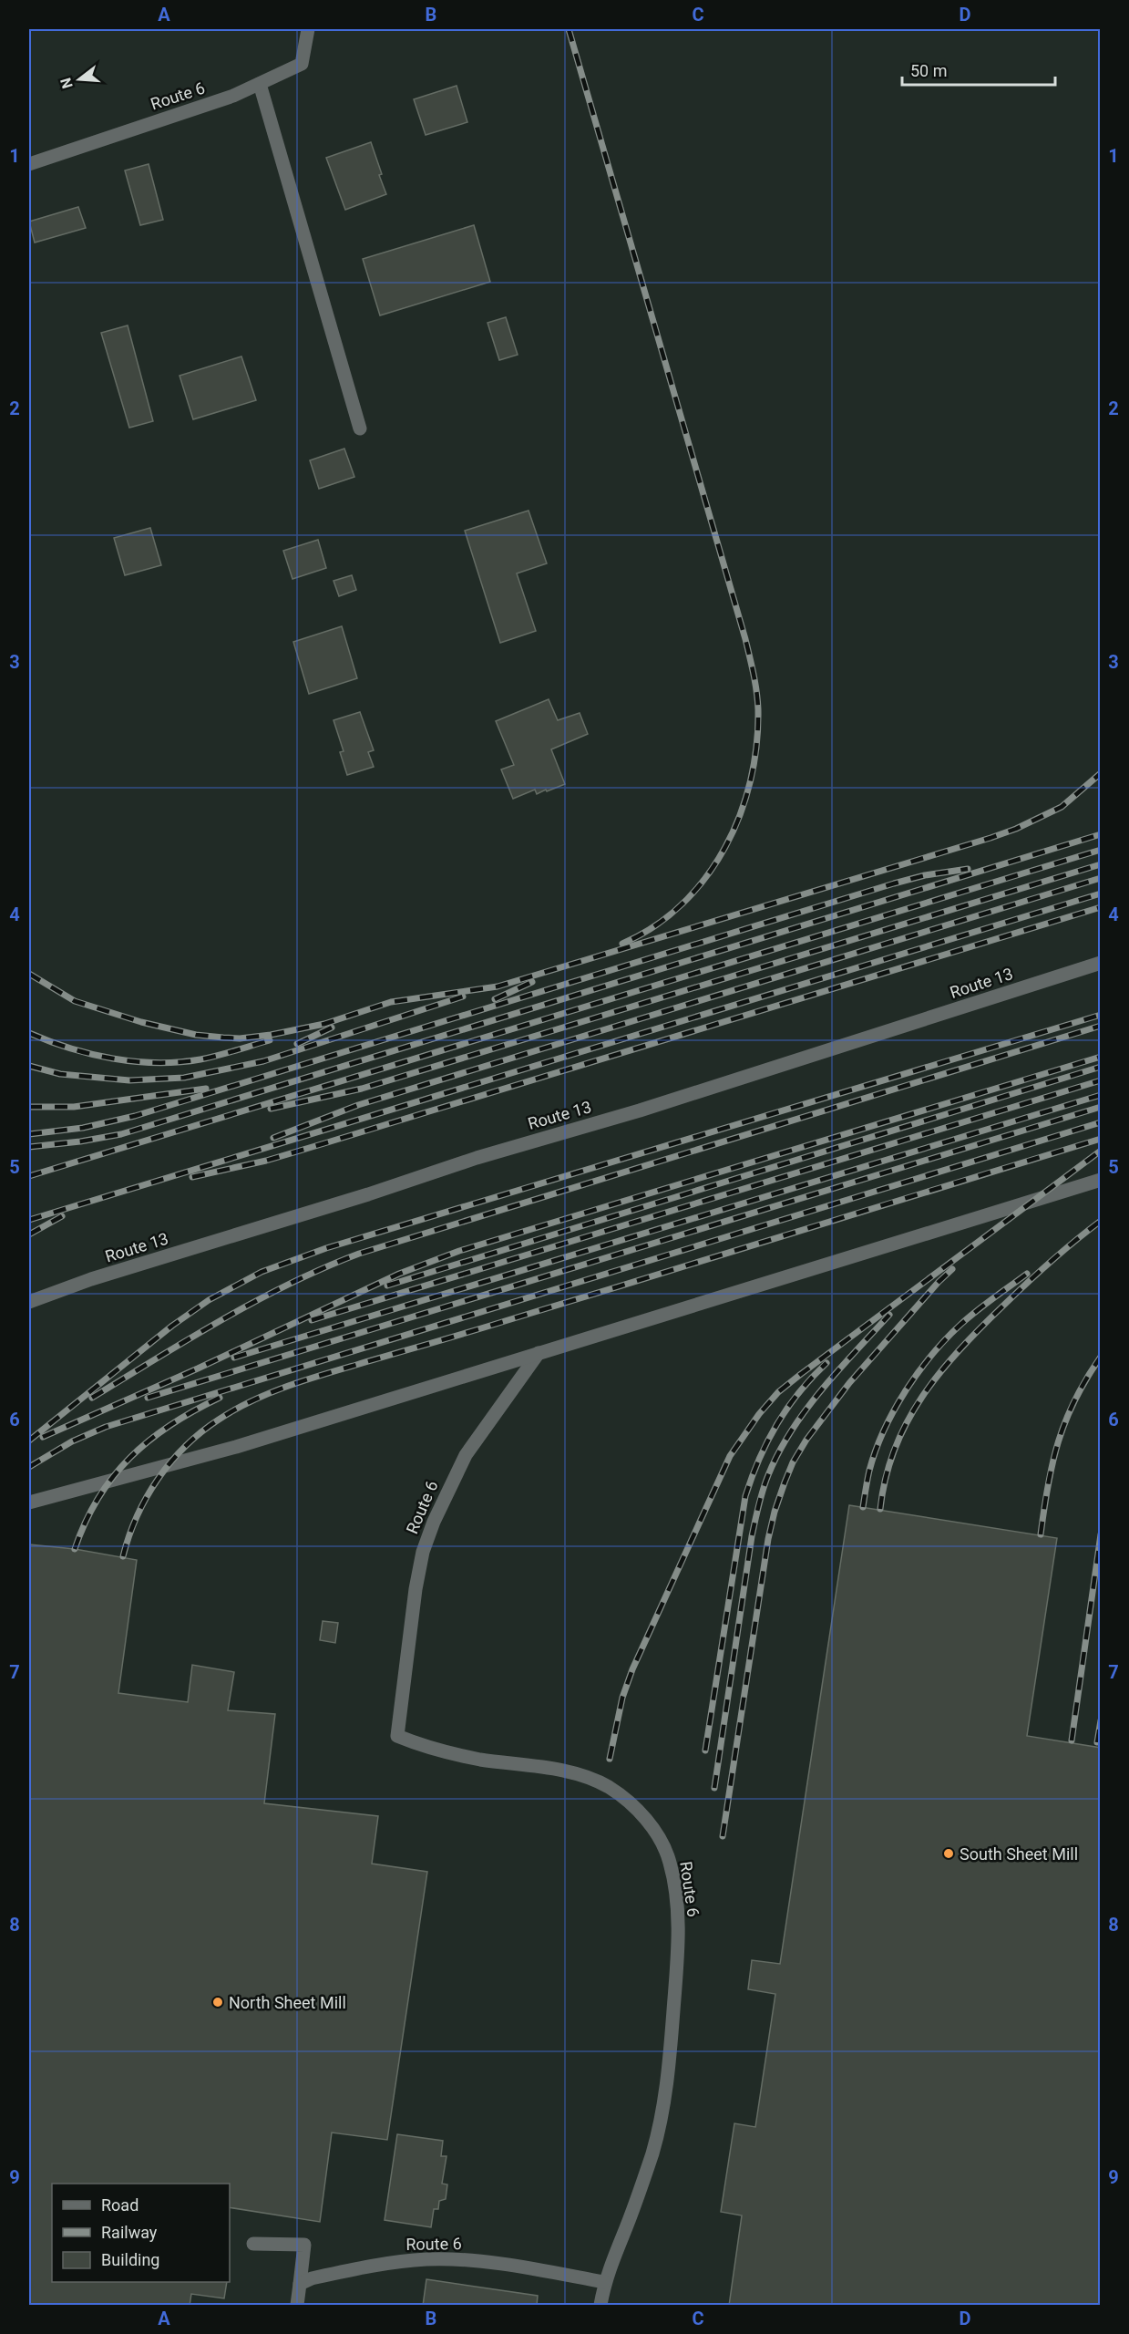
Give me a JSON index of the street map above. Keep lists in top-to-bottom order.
{
  "streets": {
    "street": ["Route 6", "Route 13"]
  },
  "places": ["South Sheet Mill", "North Sheet Mill"],
  "legend": ["Road", "Railway", "Building"],
  "scale_bar": "50 m",
  "north": "left",
  "grid": {
    "columns": [
      "A",
      "B",
      "C",
      "D"
    ],
    "rows": [
      "1",
      "2",
      "3",
      "4",
      "5",
      "6",
      "7",
      "8",
      "9"
    ]
  }
}
